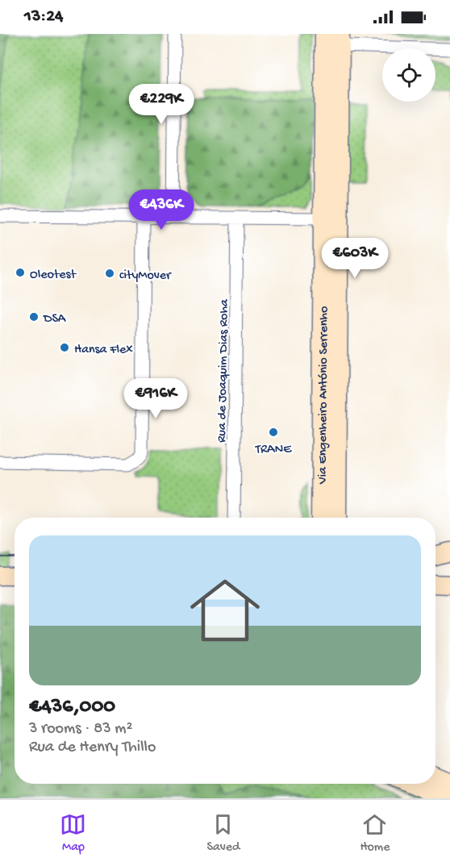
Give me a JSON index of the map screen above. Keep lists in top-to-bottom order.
{
  "streets": {
    "main road": ["Via Engenheiro António Serrenho"],
    "street": ["Rua de Joaquim Dias Roha"]
  },
  "places": [
    "Oleotest",
    "cityMover",
    "DSA",
    "Hansa Flex",
    "TRANE"
  ],
  "page": {
    "status": "13:24",
    "price": [
      "€229K",
      "€436K",
      "€603K",
      "€916K"
    ],
    "list": [
      {
        "name": "€436,000",
        "note": "3 rooms · 83 m² · Rua de Henry Thillo"
      }
    ],
    "tabs": ["Map", "Saved", "Home"]
  }
}
